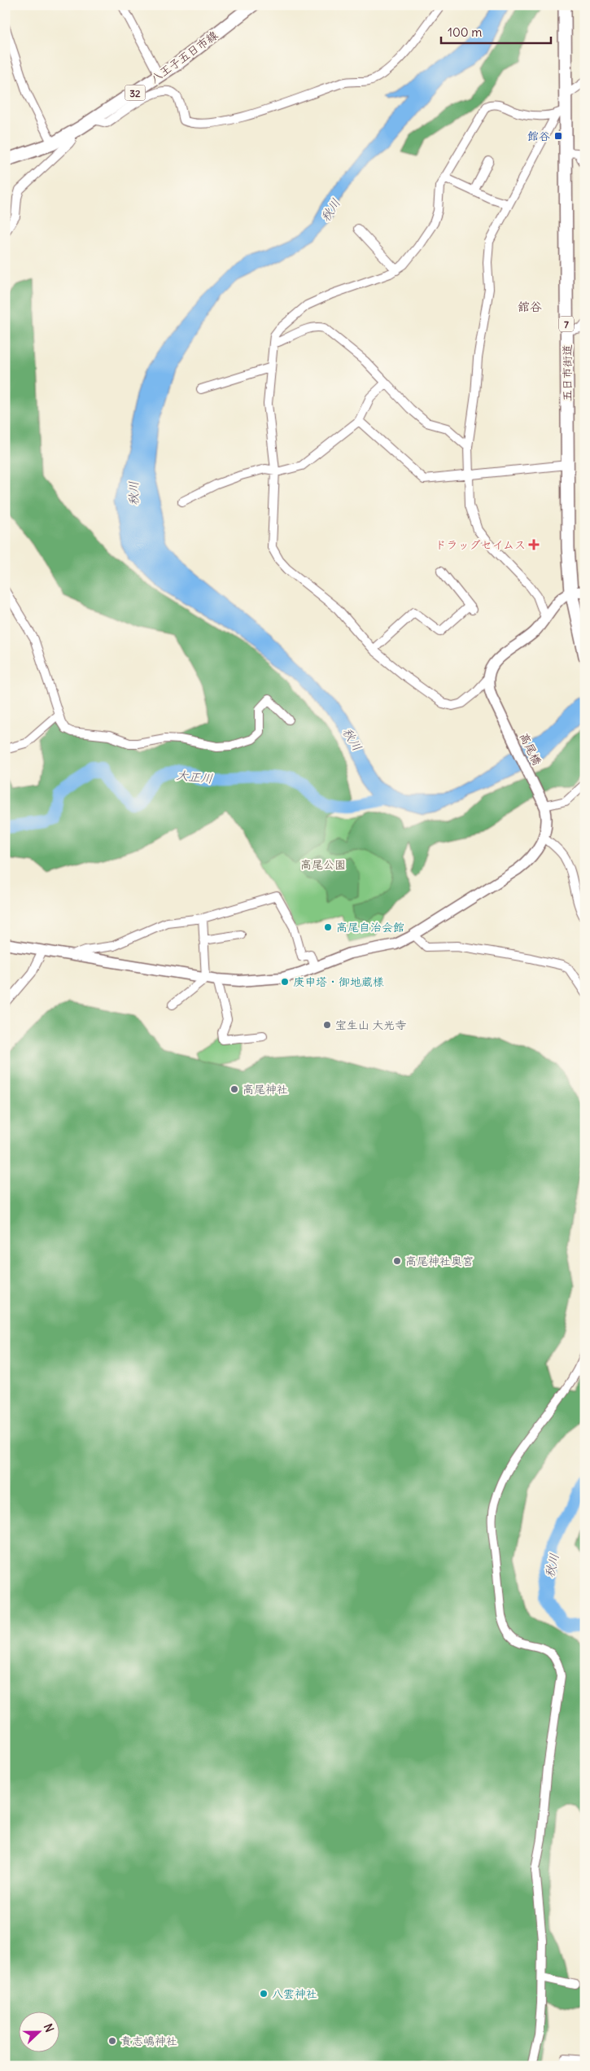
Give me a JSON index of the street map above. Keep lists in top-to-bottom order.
{
  "streets": {
    "main road": [
      "八王子五日市線",
      "32",
      "7",
      "五日市街道"
    ],
    "street": ["高尾橋"]
  },
  "districts": ["舘谷"],
  "water": ["秋川", "大正川"],
  "parks": ["高尾公園"],
  "places": {
    "transit": ["館谷"],
    "health": ["ドラッグセイムス"],
    "other": [
      "高尾自治会館",
      "庚申塔・御地蔵様",
      "宝生山 大光寺",
      "高尾神社",
      "高尾神社奥宮",
      "八雲神社",
      "貴志嶋神社"
    ]
  },
  "scale_bar": "100 m",
  "north": "right"
}
